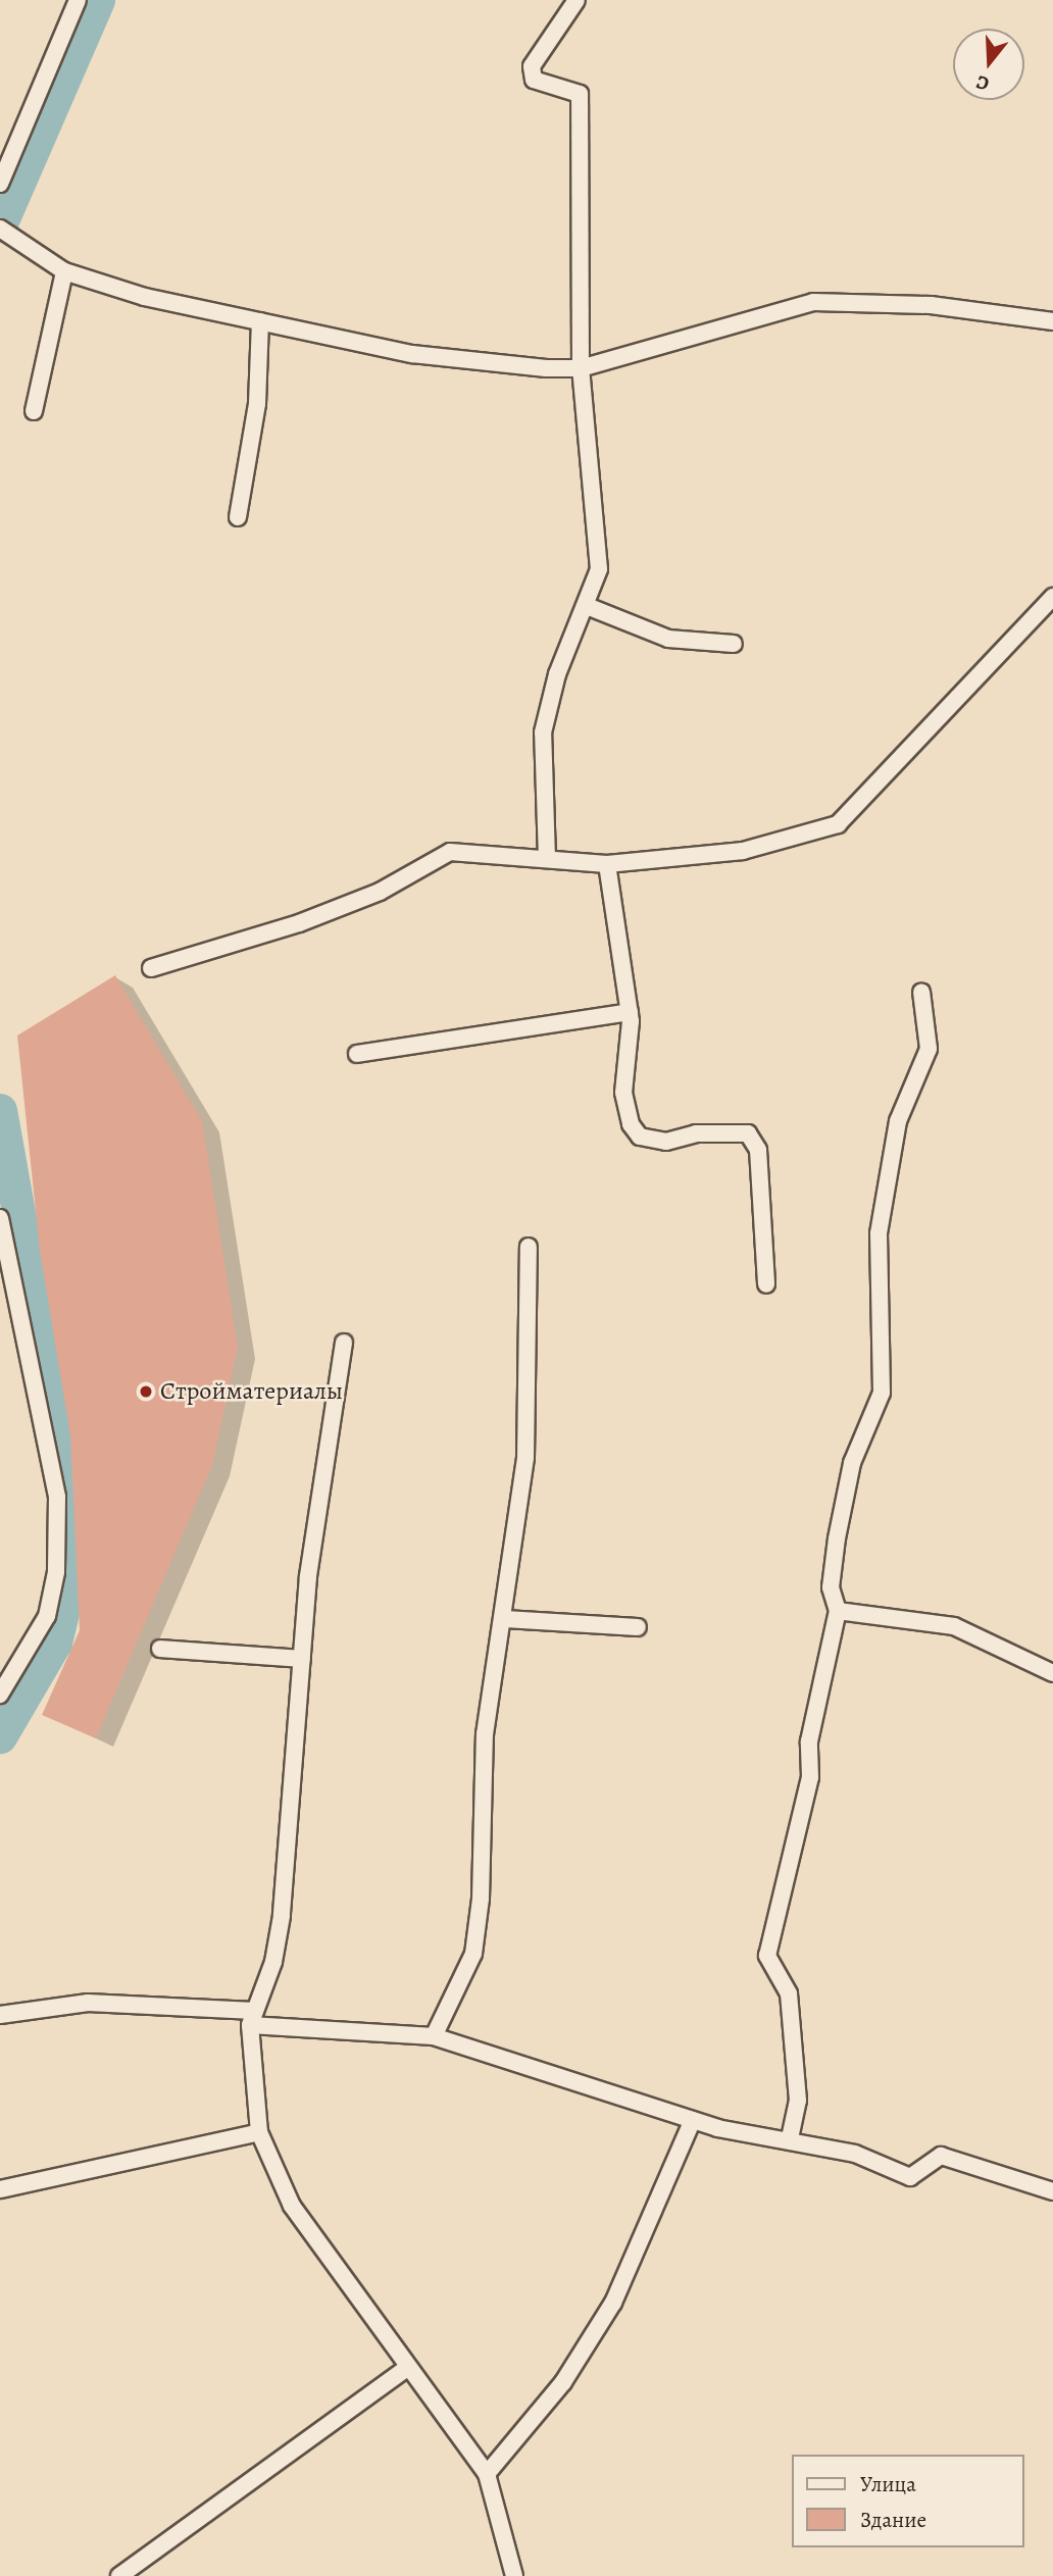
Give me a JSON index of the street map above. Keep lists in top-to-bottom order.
{
  "places": ["Стройматериалы"],
  "legend": ["Улица", "Здание"],
  "north": "bottom"
}
